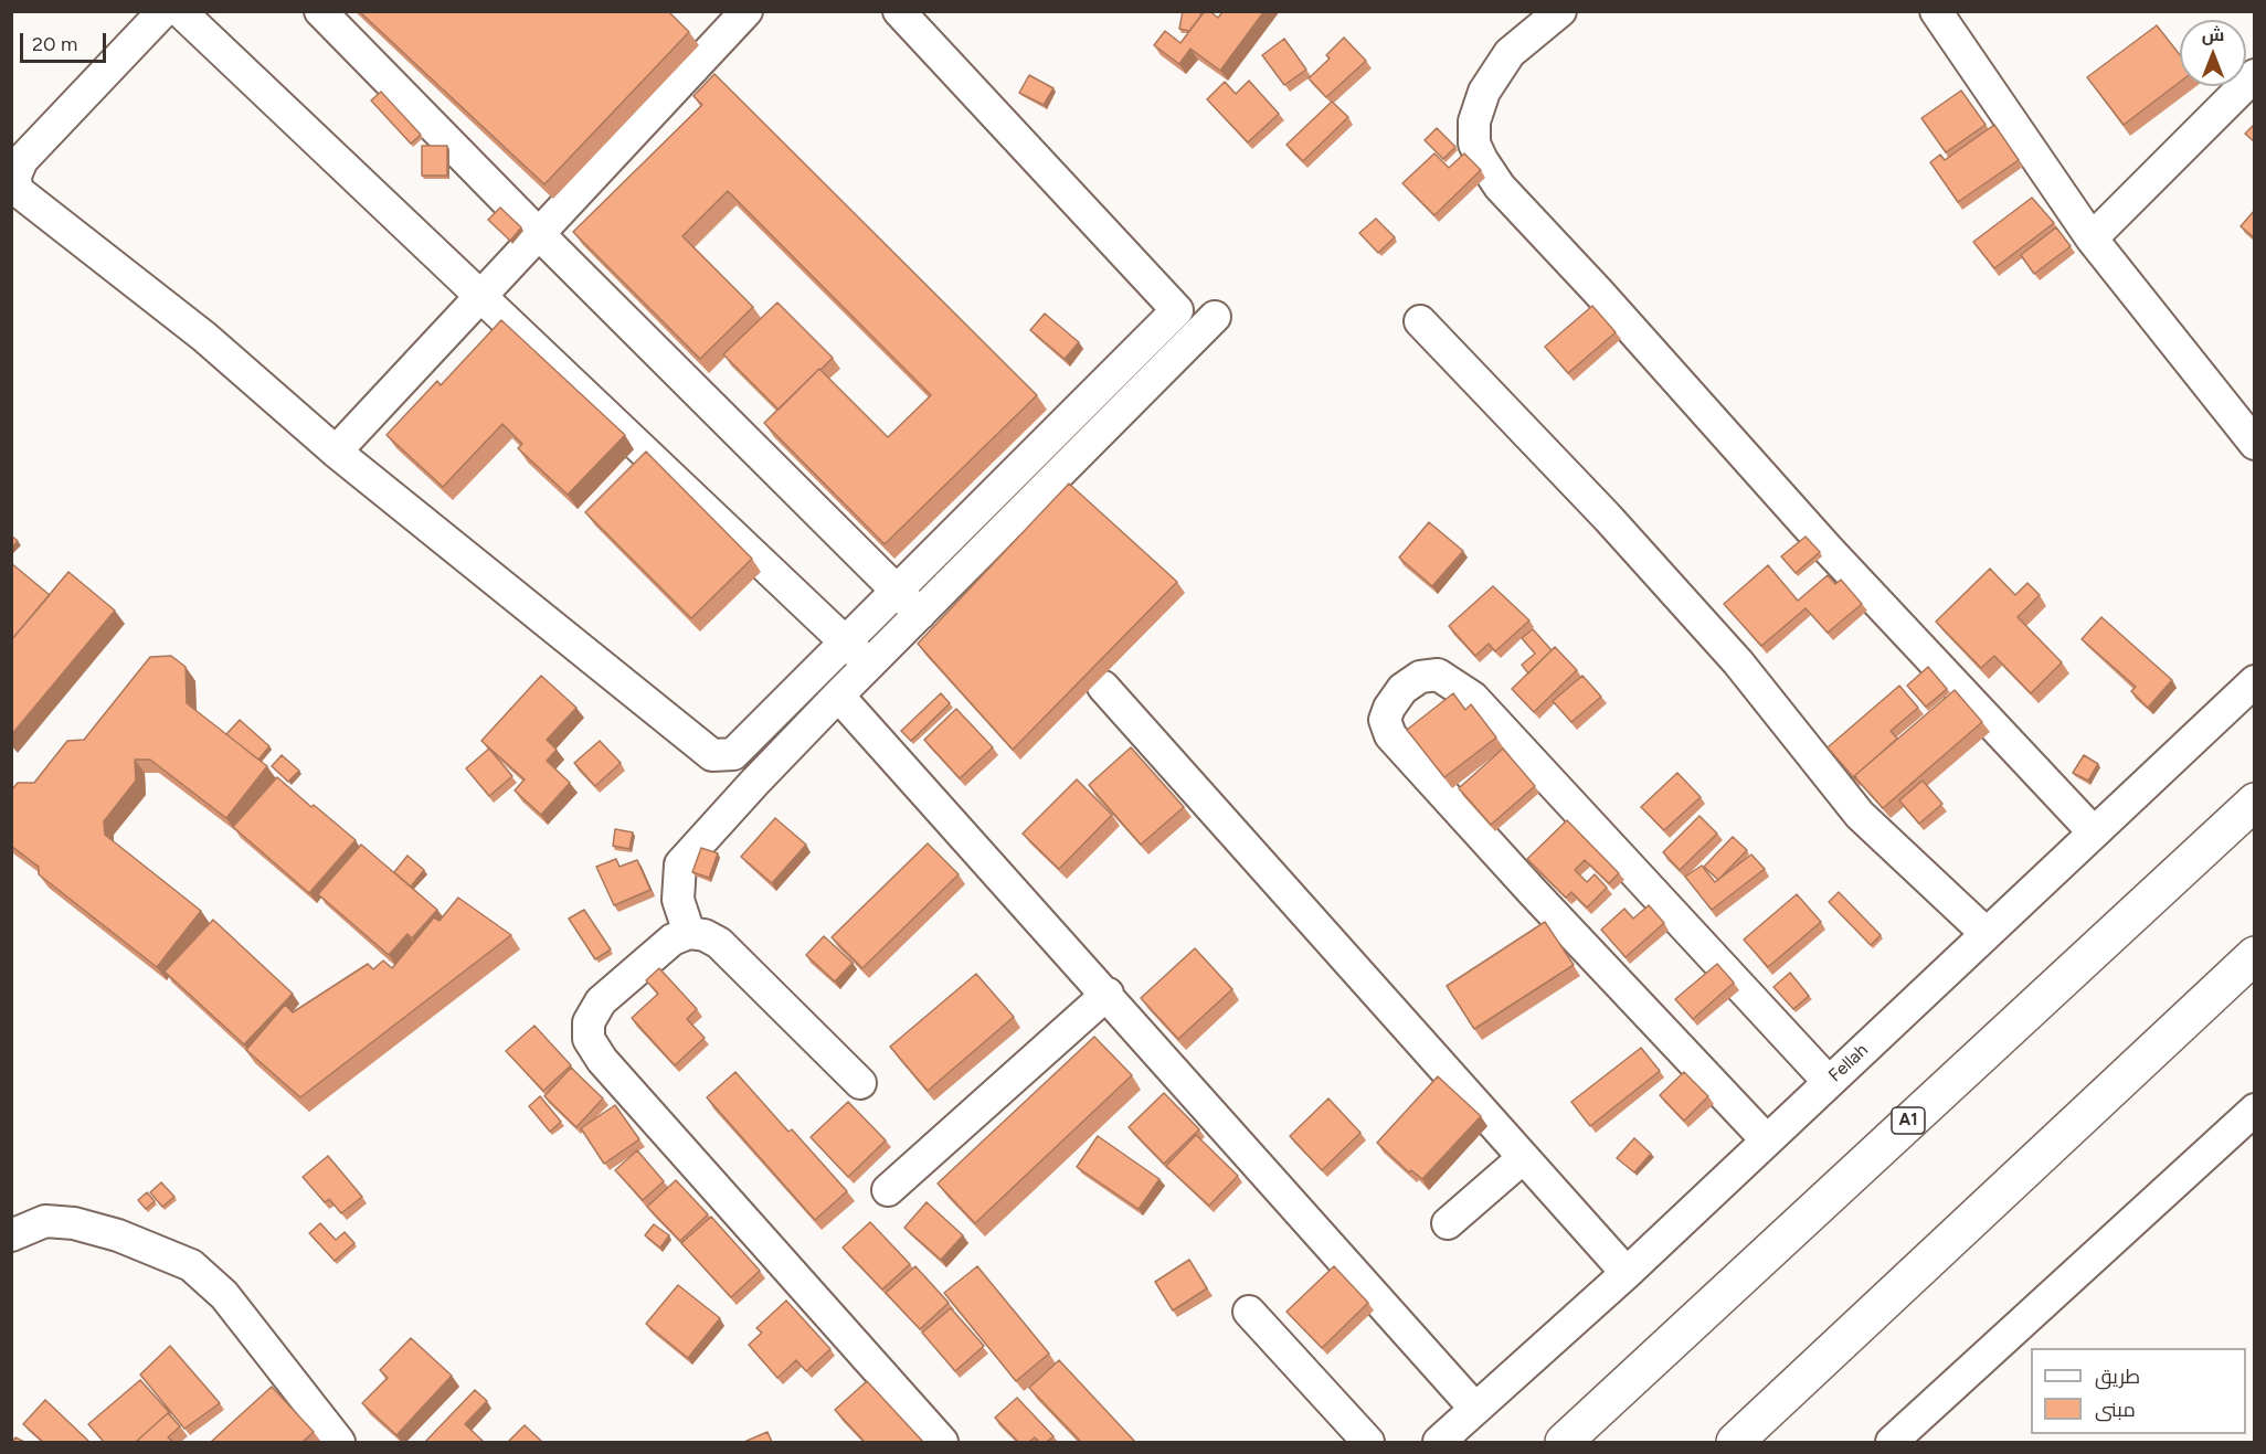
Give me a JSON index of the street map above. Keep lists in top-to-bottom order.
{
  "streets": {
    "highway": ["A1"],
    "street": ["Fellah"]
  },
  "legend": ["طريق", "مبنى"],
  "scale_bar": "20 m",
  "north": "top"
}
